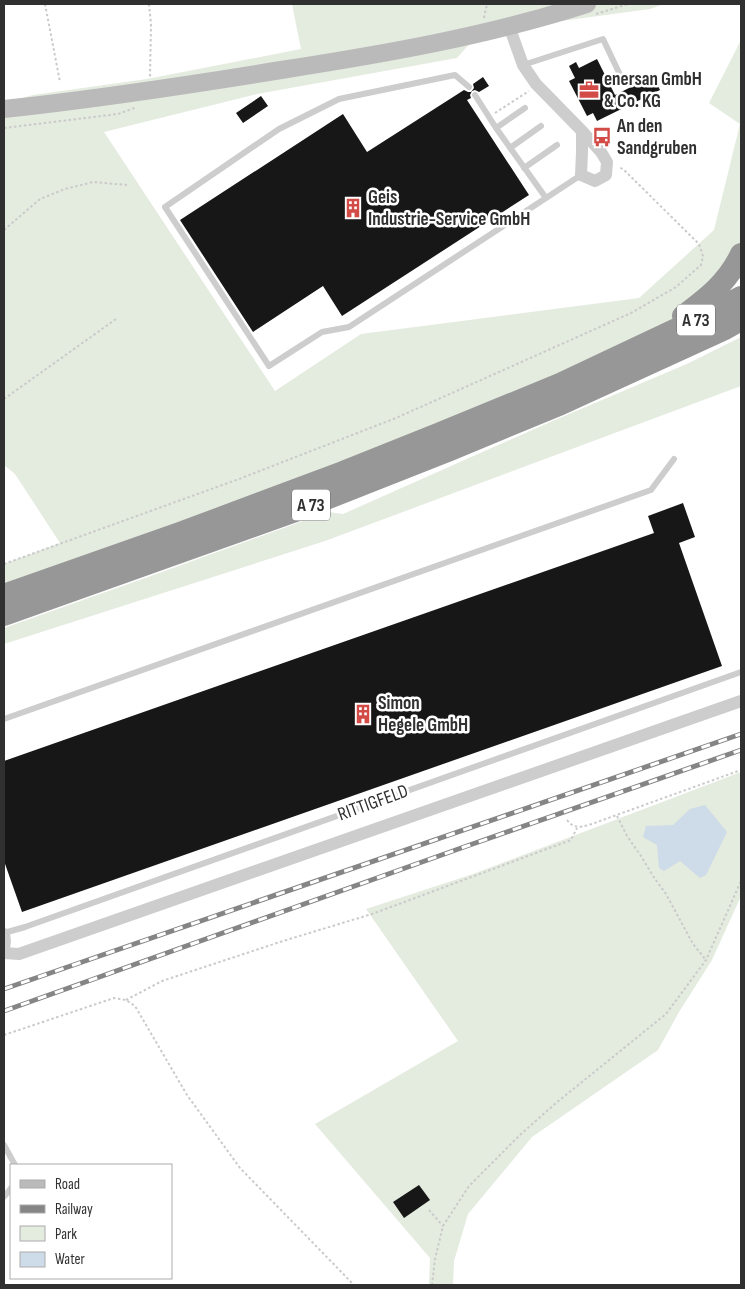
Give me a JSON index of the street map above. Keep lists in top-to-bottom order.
{
  "streets": {
    "highway": ["A 73"],
    "street": ["RITTIGFELD"]
  },
  "places": {
    "office": ["enersan GmbH & Co. KG"],
    "bus stop": ["An den Sandgruben"],
    "building": ["Geis Industrie-Service GmbH", "Simon Hegele GmbH"]
  },
  "legend": [
    "Road",
    "Railway",
    "Park",
    "Water"
  ]
}
